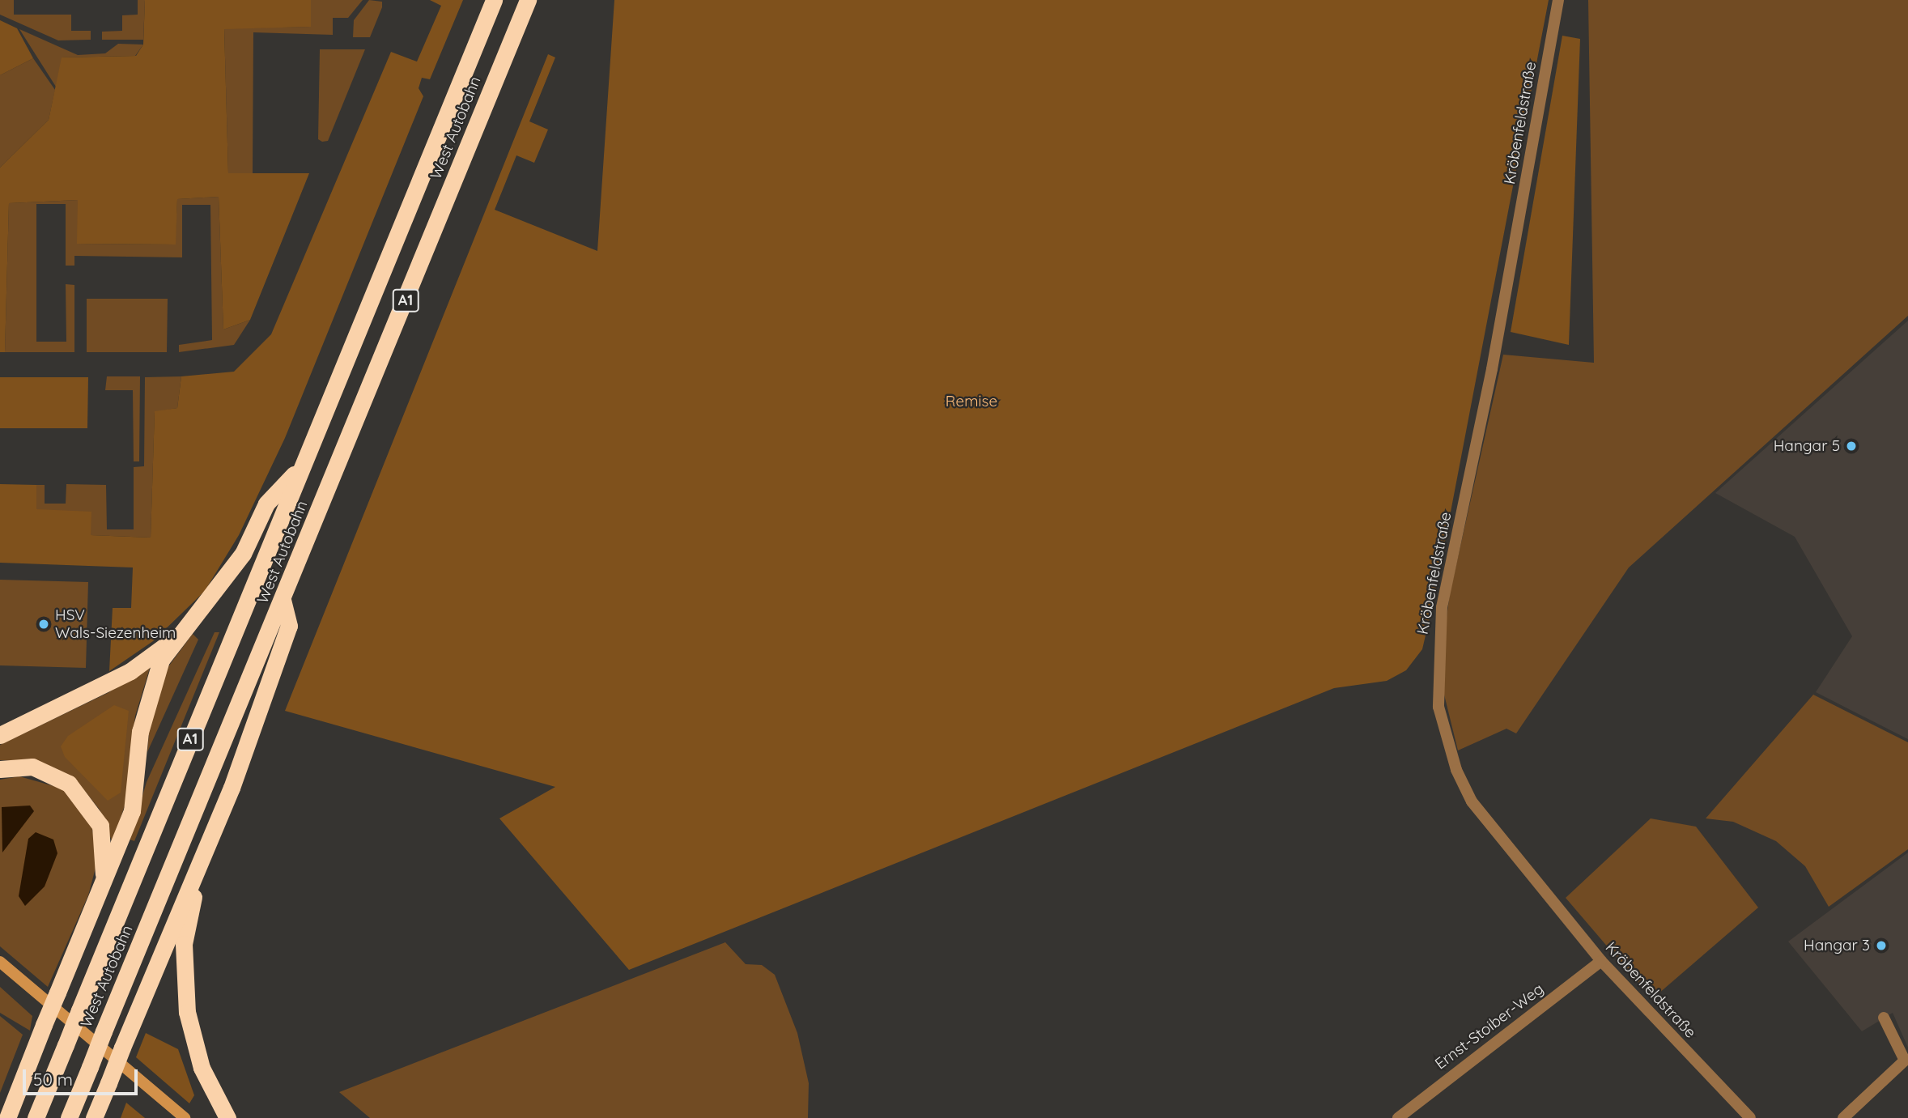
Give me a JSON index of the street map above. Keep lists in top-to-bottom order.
{
  "streets": {
    "highway": ["West Autobahn", "A1"],
    "street": ["Kröbenfeldstraße", "Ernst-Stoiber-Weg"]
  },
  "crossings": [
    ["Kröbenfeldstraße", "Ernst-Stoiber-Weg"]
  ],
  "parks": ["Remise"],
  "places": ["Hangar 5", "HSV Wals-Siezenheim", "Hangar 3"],
  "scale_bar": "50 m"
}
